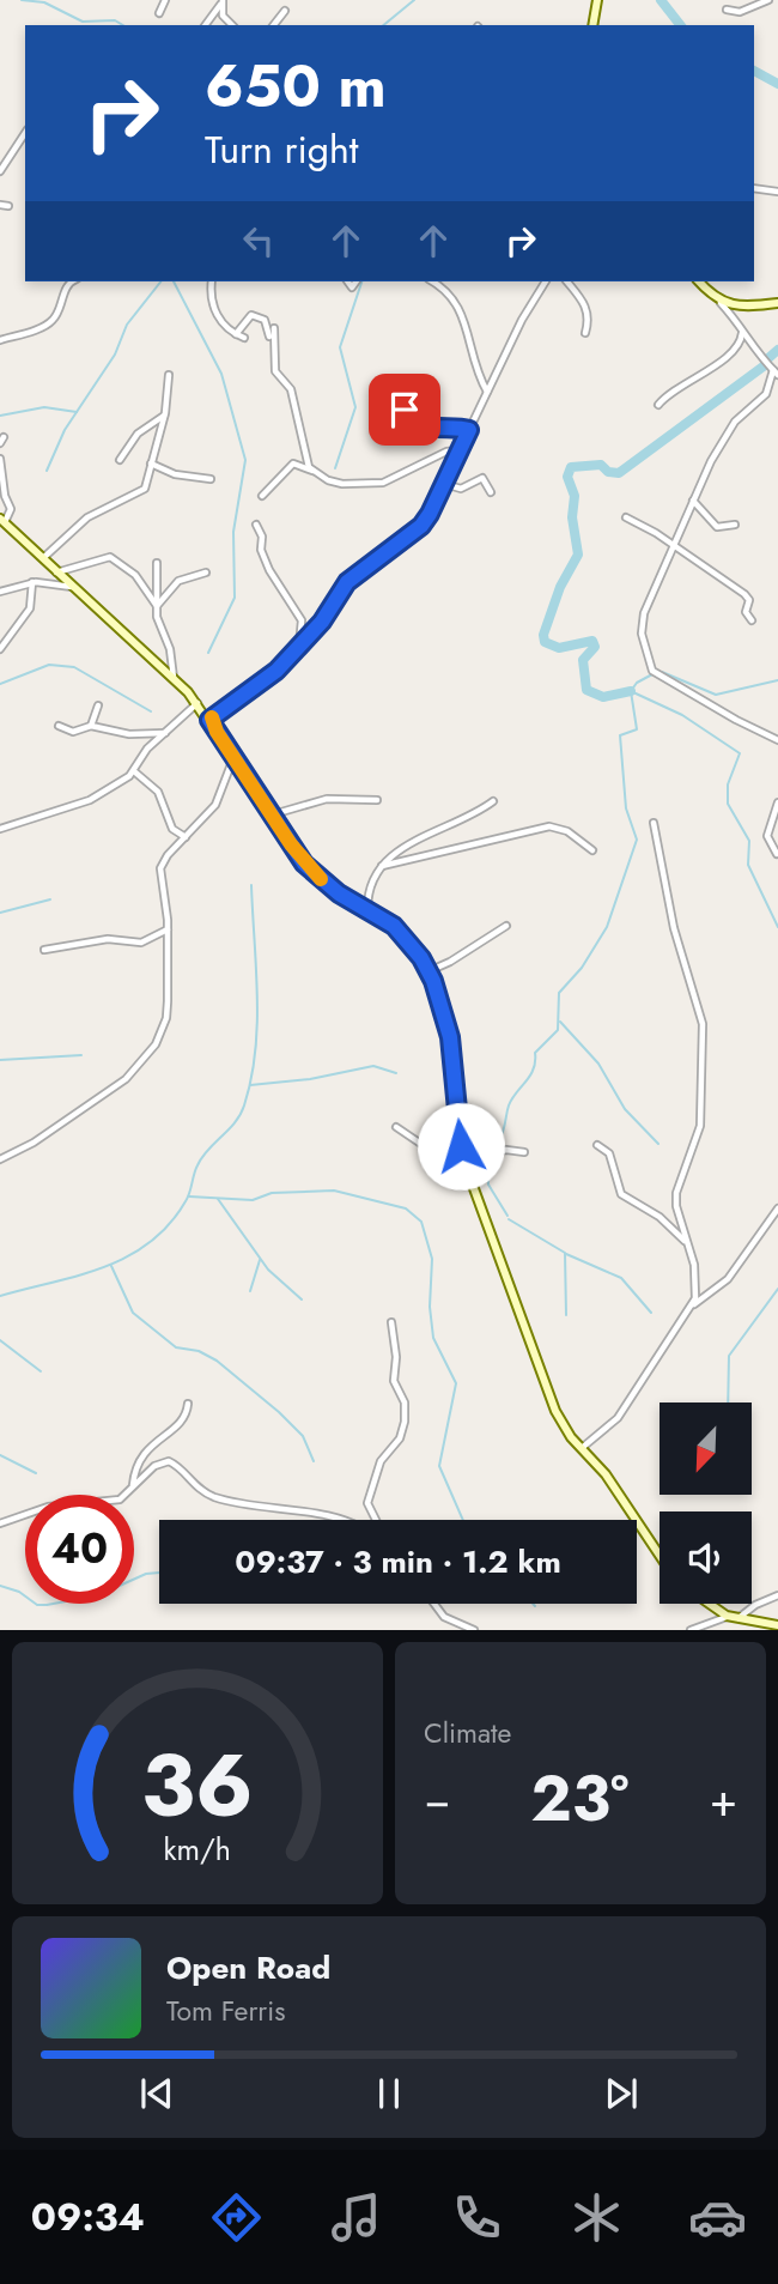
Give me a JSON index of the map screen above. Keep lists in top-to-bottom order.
{
  "north": "bottom left",
  "page": {
    "turn": ["650 m", "Turn right"],
    "limit": "40",
    "trip": "09:37 · 3 min · 1.2 km",
    "tile": "Climate",
    "heat": ["−", "23°", "+"],
    "song": ["Open Road", "Tom Ferris"],
    "tabs": "09:34",
    "gauge": ["36", "km/h"]
  }
}
